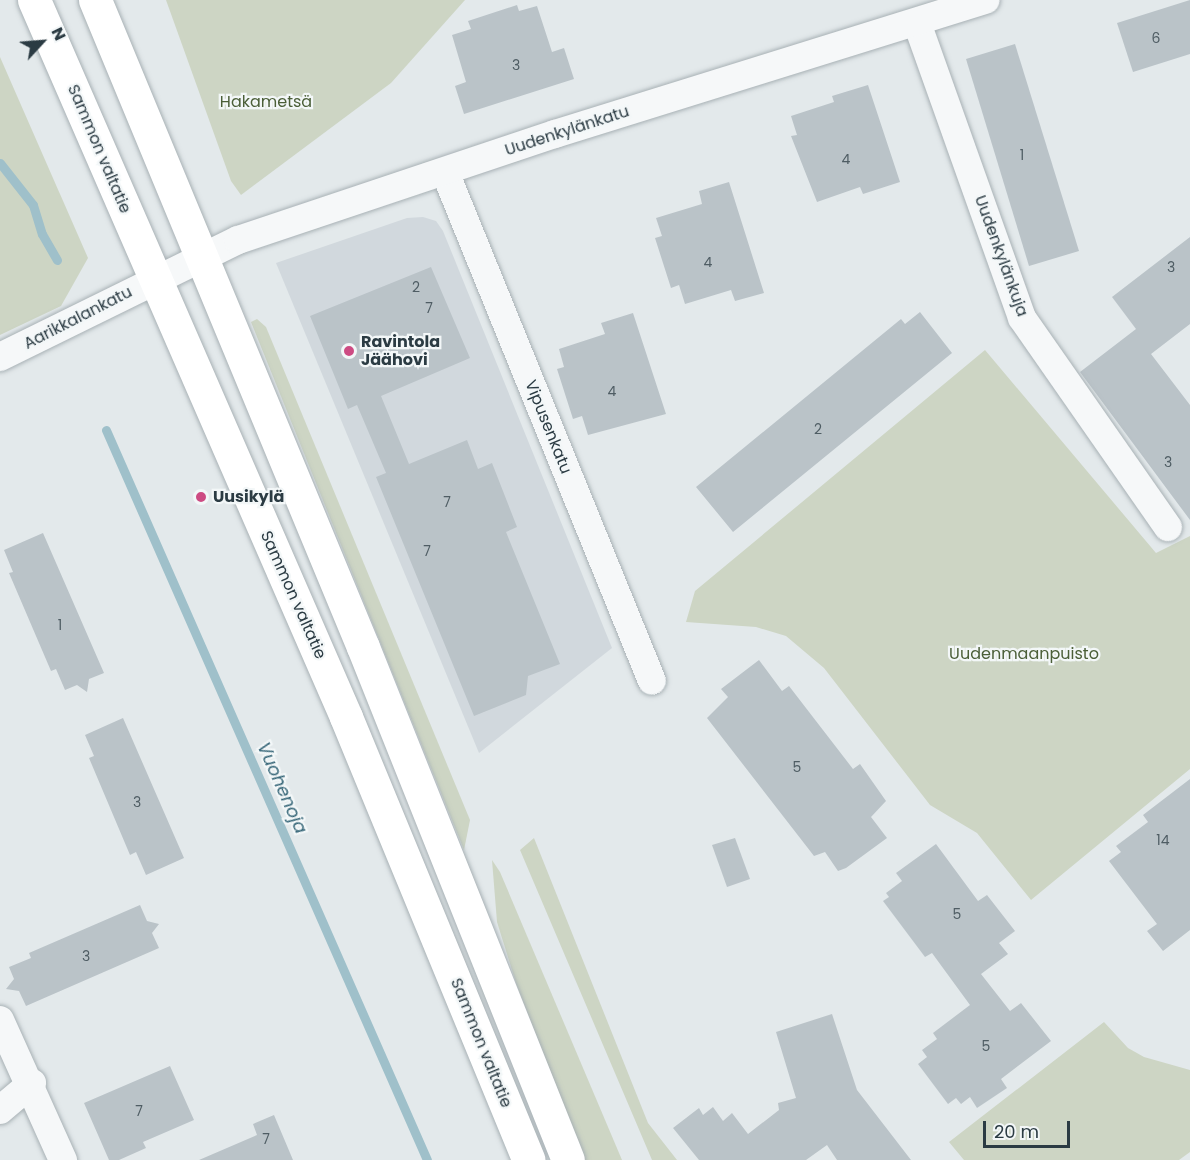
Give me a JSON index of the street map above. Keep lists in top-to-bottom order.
{
  "streets": {
    "main road": ["Sammon valtatie"],
    "street": [
      "Uudenkylänkatu",
      "Uudenkylänkuja",
      "Aarikkalankatu",
      "Vipusenkatu"
    ]
  },
  "crossings": [
    ["Uudenkylänkatu", "Sammon valtatie"],
    ["Uudenkylänkatu", "Uudenkylänkuja"],
    ["Uudenkylänkatu", "Aarikkalankatu"],
    ["Uudenkylänkatu", "Vipusenkatu"],
    ["Sammon valtatie", "Aarikkalankatu"]
  ],
  "water": ["Vuohenoja"],
  "parks": ["Hakametsä", "Uudenmaanpuisto"],
  "places": ["Ravintola Jäähovi", "Uusikylä"],
  "house_numbers": [
    "6",
    "3",
    "1",
    "4",
    "4",
    "3",
    "2",
    "7",
    "4",
    "2",
    "3",
    "7",
    "7",
    "1",
    "5",
    "3",
    "14",
    "5",
    "3",
    "5",
    "7",
    "7"
  ],
  "scale_bar": "20 m",
  "north": "top right"
}
